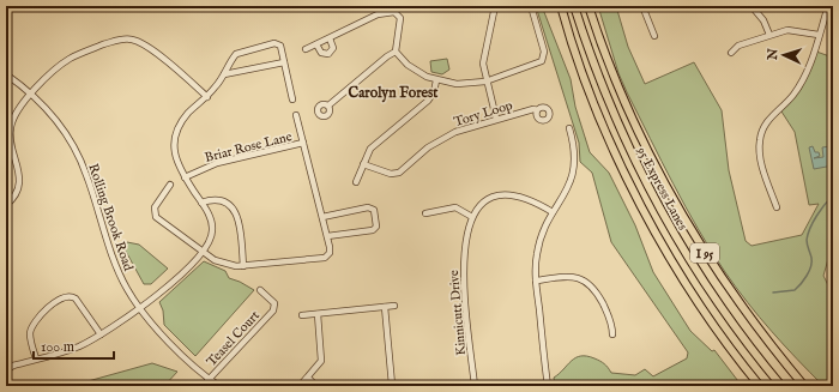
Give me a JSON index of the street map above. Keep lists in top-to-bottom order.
{
  "streets": {
    "highway": ["95 Express Lanes", "I 95"],
    "street": [
      "Tory Loop",
      "Briar Rose Lane",
      "Rolling Brook Road",
      "Kinnicutt Drive",
      "Teasel Court"
    ]
  },
  "crossings": [
    ["Rolling Brook Road", "Teasel Court"]
  ],
  "districts": ["Carolyn Forest"],
  "scale_bar": "100 m",
  "north": "left"
}
